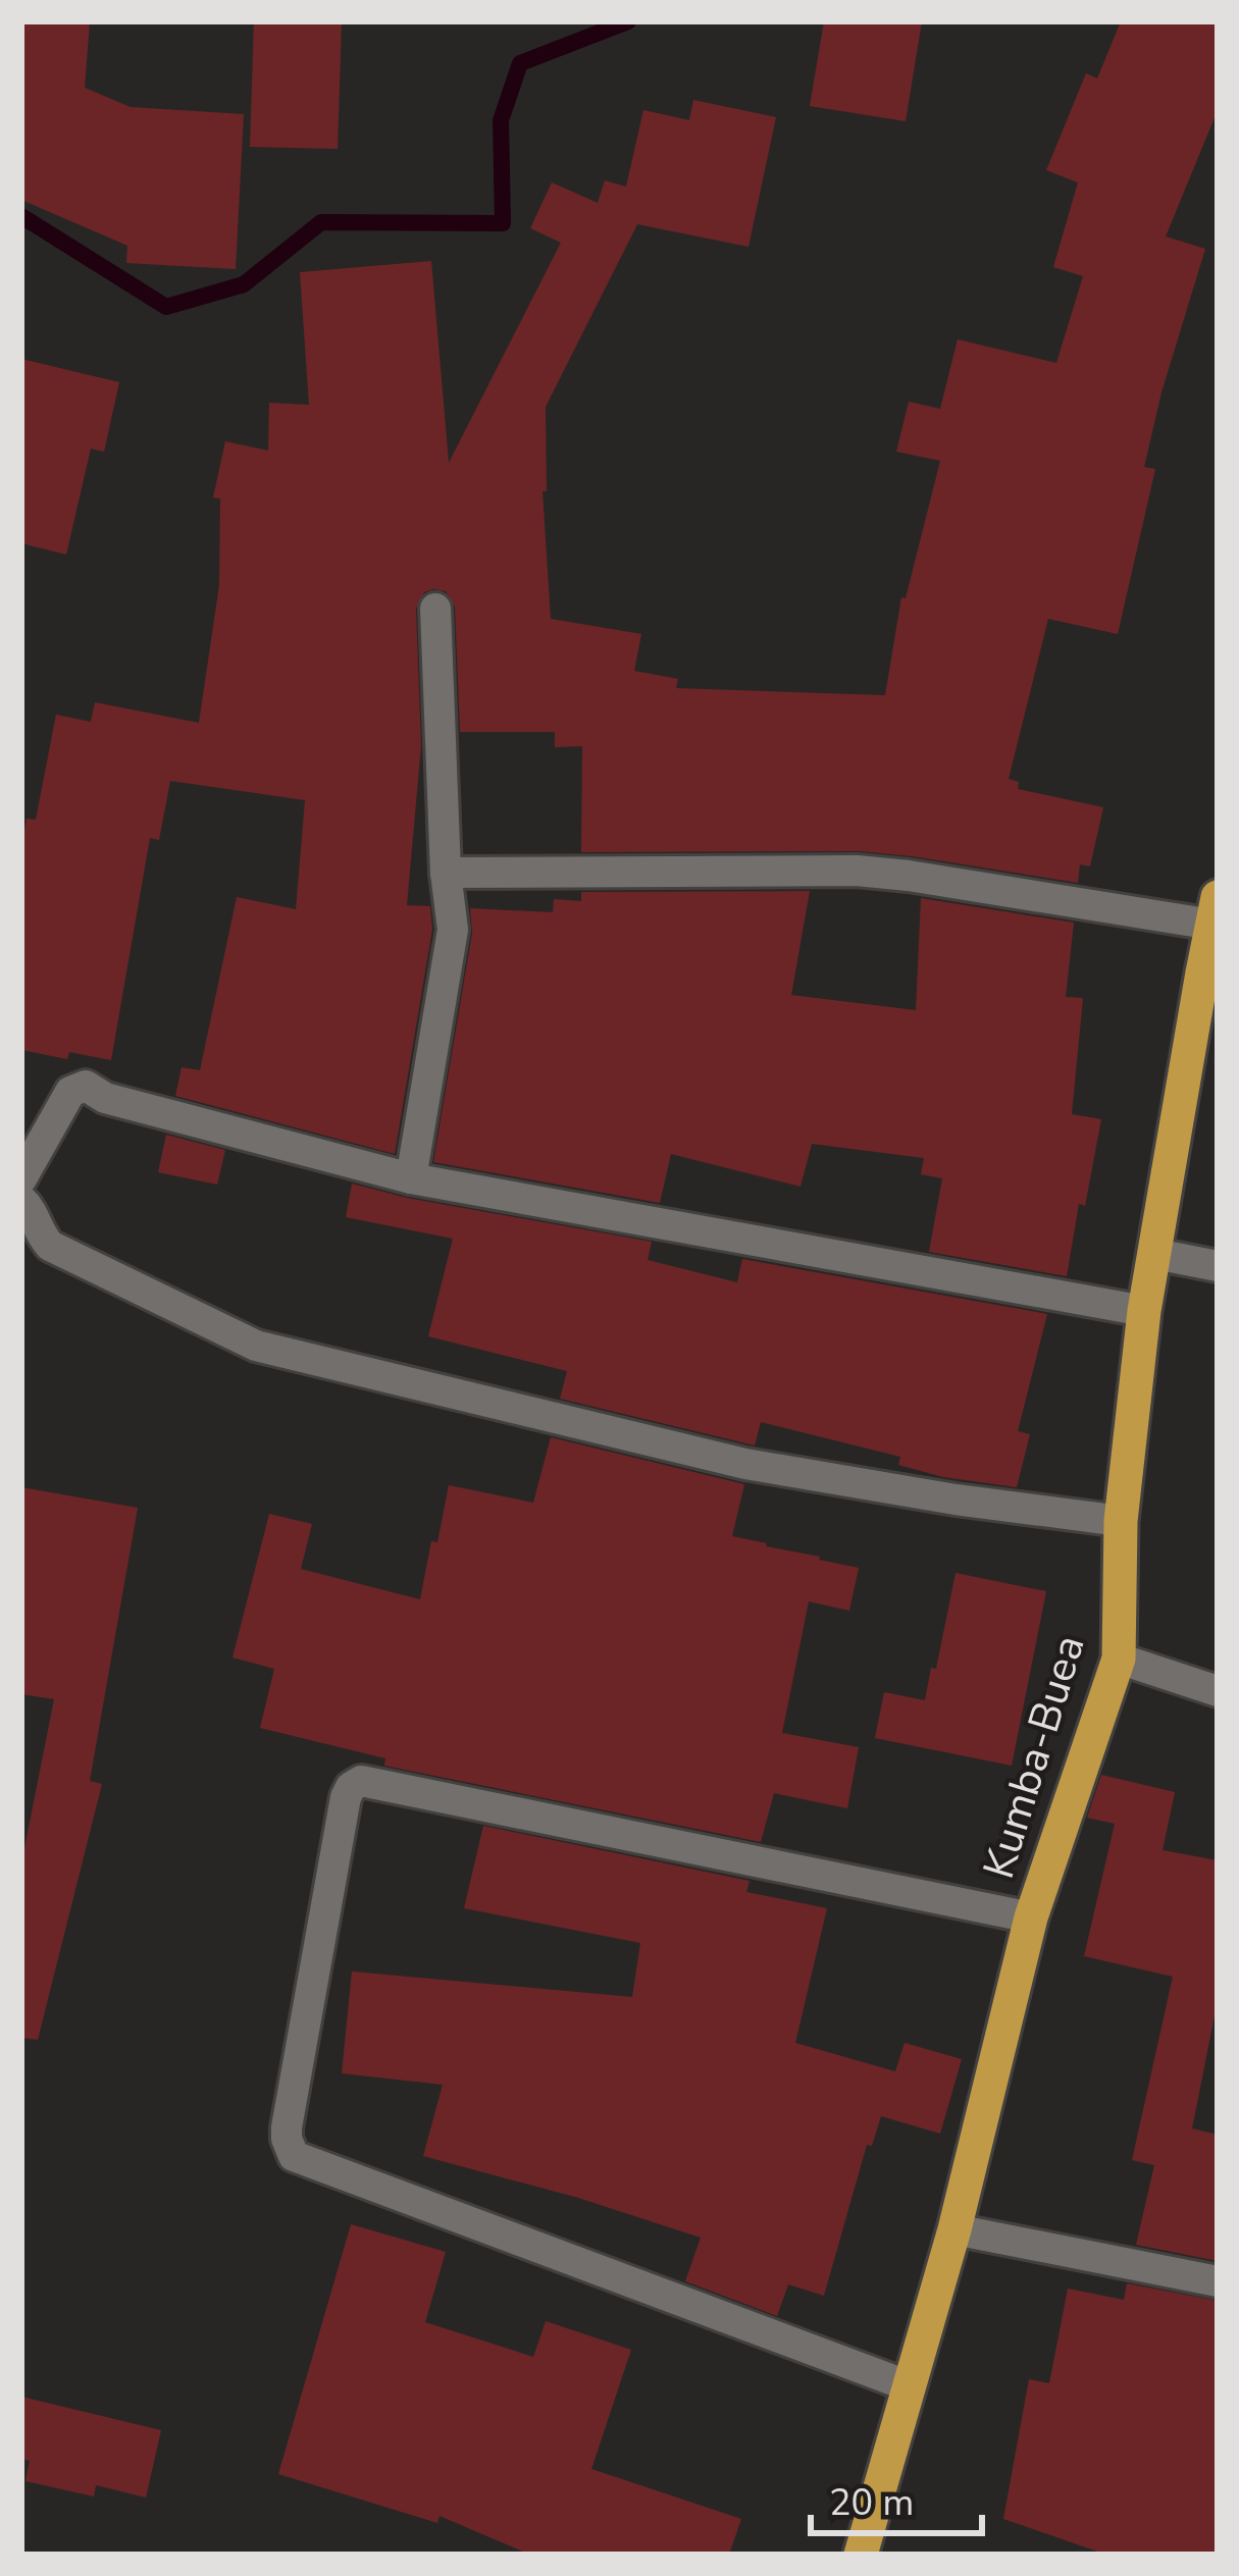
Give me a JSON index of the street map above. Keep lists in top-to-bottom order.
{
  "streets": {
    "highway": ["Kumba-Buea"]
  },
  "scale_bar": "20 m"
}
